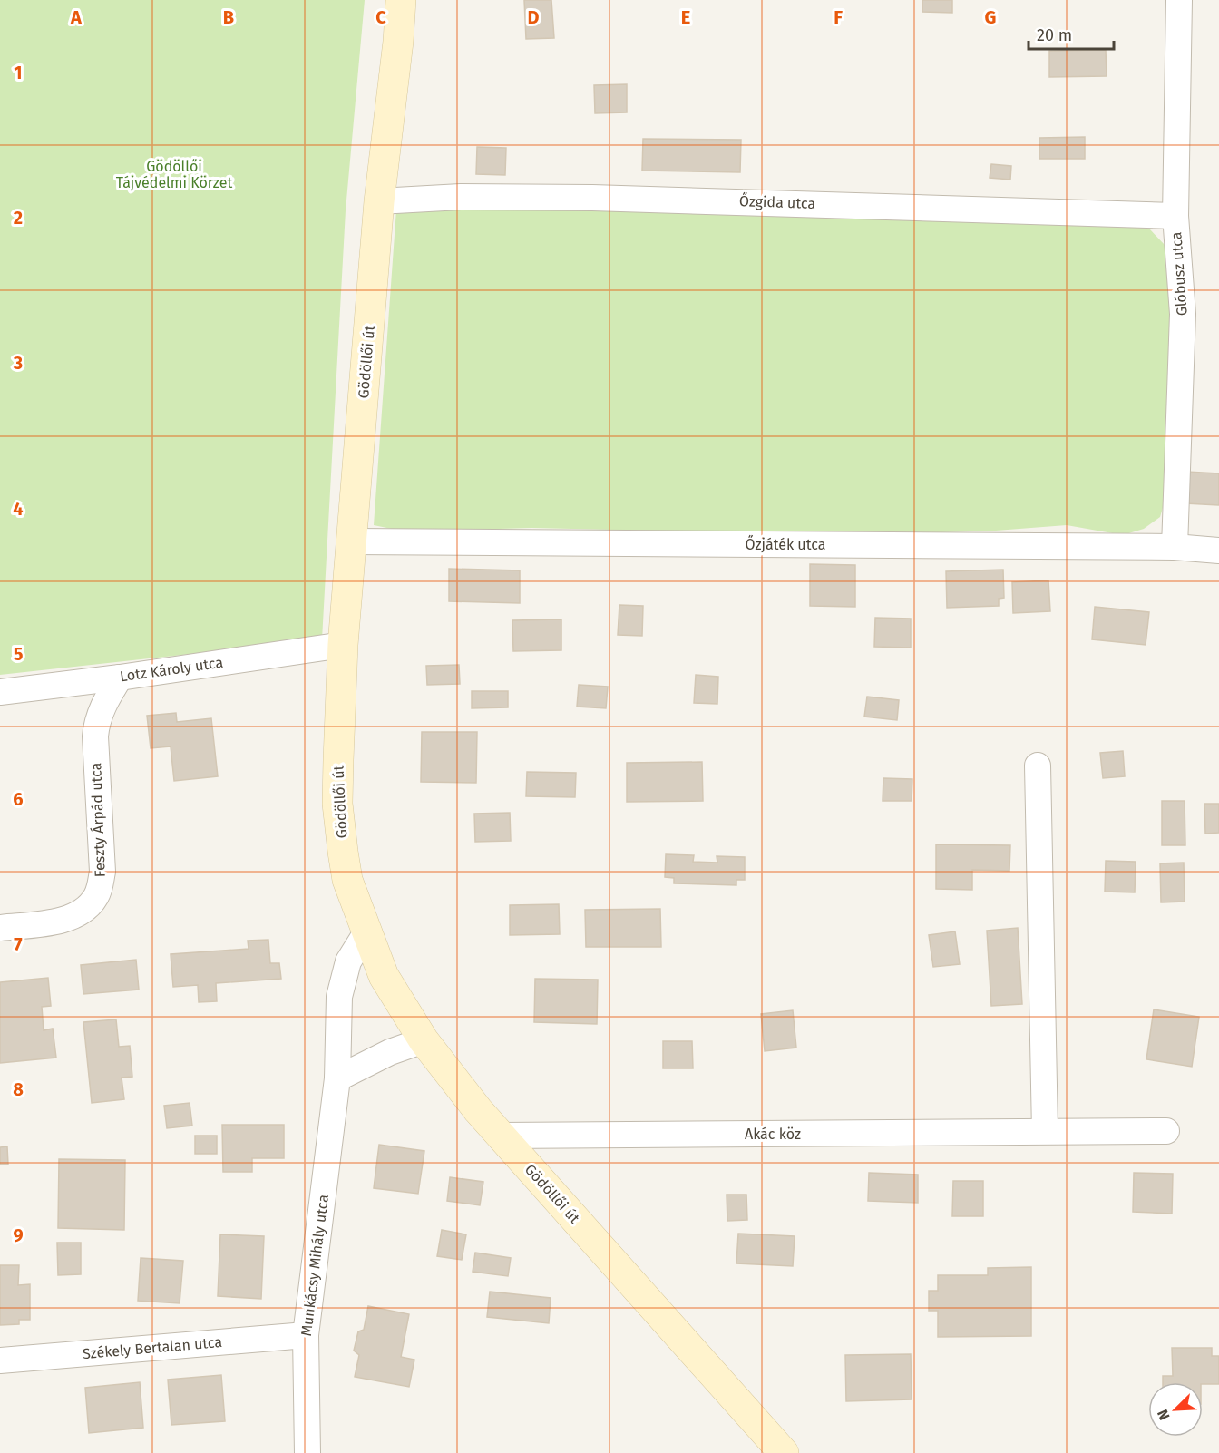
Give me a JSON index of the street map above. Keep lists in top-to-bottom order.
{
  "streets": {
    "main road": ["Gödöllői út"],
    "street": [
      "Őzgida utca",
      "Glóbusz utca",
      "Őzjáték utca",
      "Lotz Károly utca",
      "Feszty Árpád utca",
      "Akác köz",
      "Munkácsy Mihály utca",
      "Székely Bertalan utca"
    ]
  },
  "crossings": [
    ["Őzgida utca", "Glóbusz utca"],
    ["Őzgida utca", "Gödöllői út"],
    ["Glóbusz utca", "Őzjáték utca"],
    ["Gödöllői út", "Őzjáték utca"],
    ["Gödöllői út", "Lotz Károly utca"],
    ["Gödöllői út", "Akác köz"],
    ["Gödöllői út", "Munkácsy Mihály utca"],
    ["Lotz Károly utca", "Feszty Árpád utca"],
    ["Munkácsy Mihály utca", "Székely Bertalan utca"]
  ],
  "parks": ["Gödöllői Tájvédelmi Körzet"],
  "scale_bar": "20 m",
  "north": "bottom left",
  "grid": {
    "columns": [
      "A",
      "B",
      "C",
      "D",
      "E",
      "F",
      "G"
    ],
    "rows": [
      "1",
      "2",
      "3",
      "4",
      "5",
      "6",
      "7",
      "8",
      "9"
    ]
  }
}
